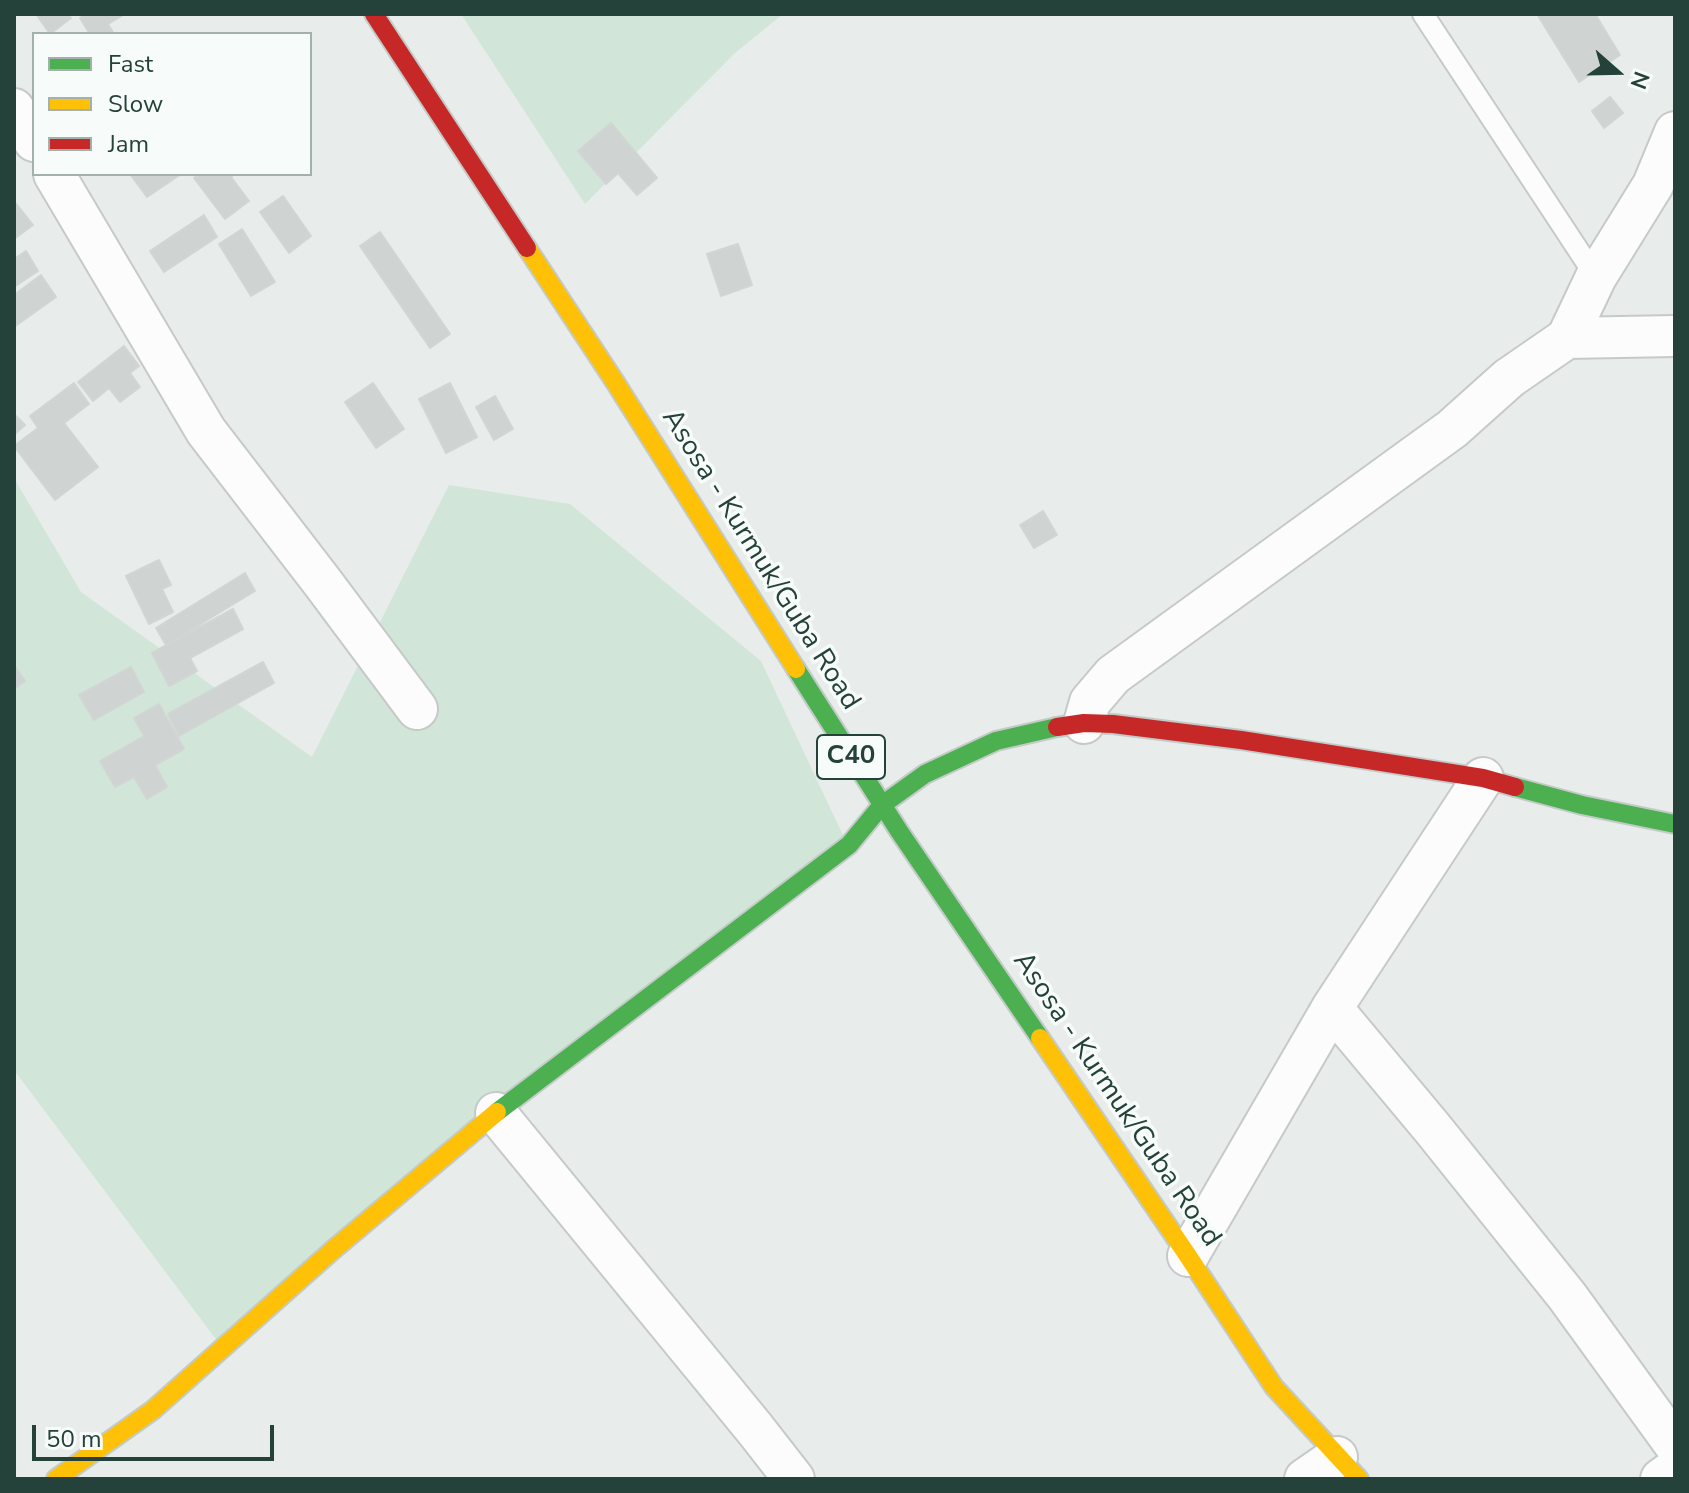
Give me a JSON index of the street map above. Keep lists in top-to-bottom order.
{
  "streets": {
    "main road": ["Asosa - Kurmuk/Guba Road", "C40"]
  },
  "legend": ["Fast", "Slow", "Jam"],
  "scale_bar": "50 m",
  "north": "right"
}
